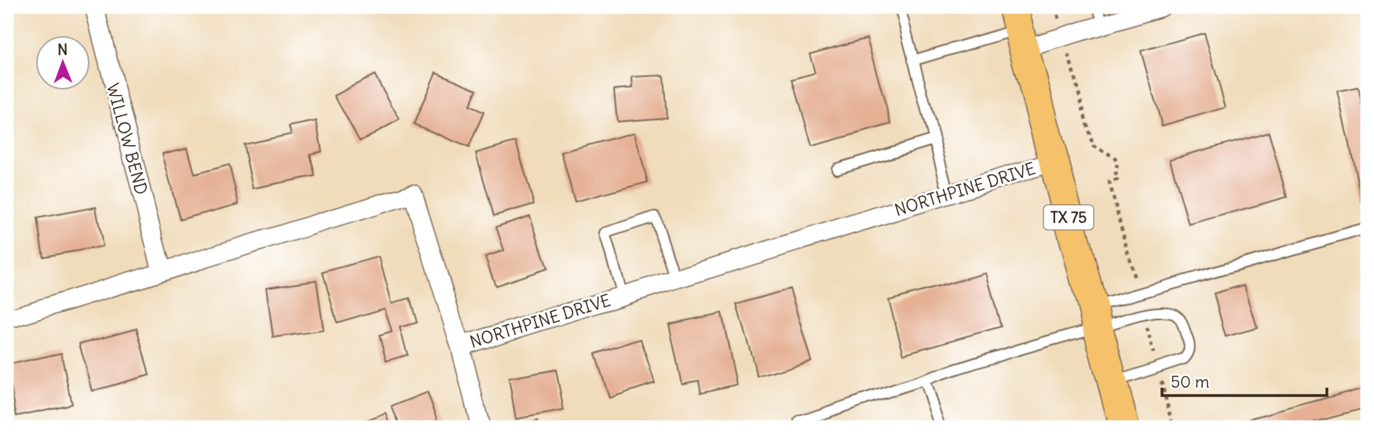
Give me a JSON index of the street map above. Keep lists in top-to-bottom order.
{
  "streets": {
    "main road": ["TX 75"],
    "street": ["WILLOW BEND", "NORTHPINE DRIVE"]
  },
  "crossings": [
    ["WILLOW BEND", "NORTHPINE DRIVE"],
    ["NORTHPINE DRIVE", "TX 75"]
  ],
  "scale_bar": "50 m",
  "north": "top"
}
